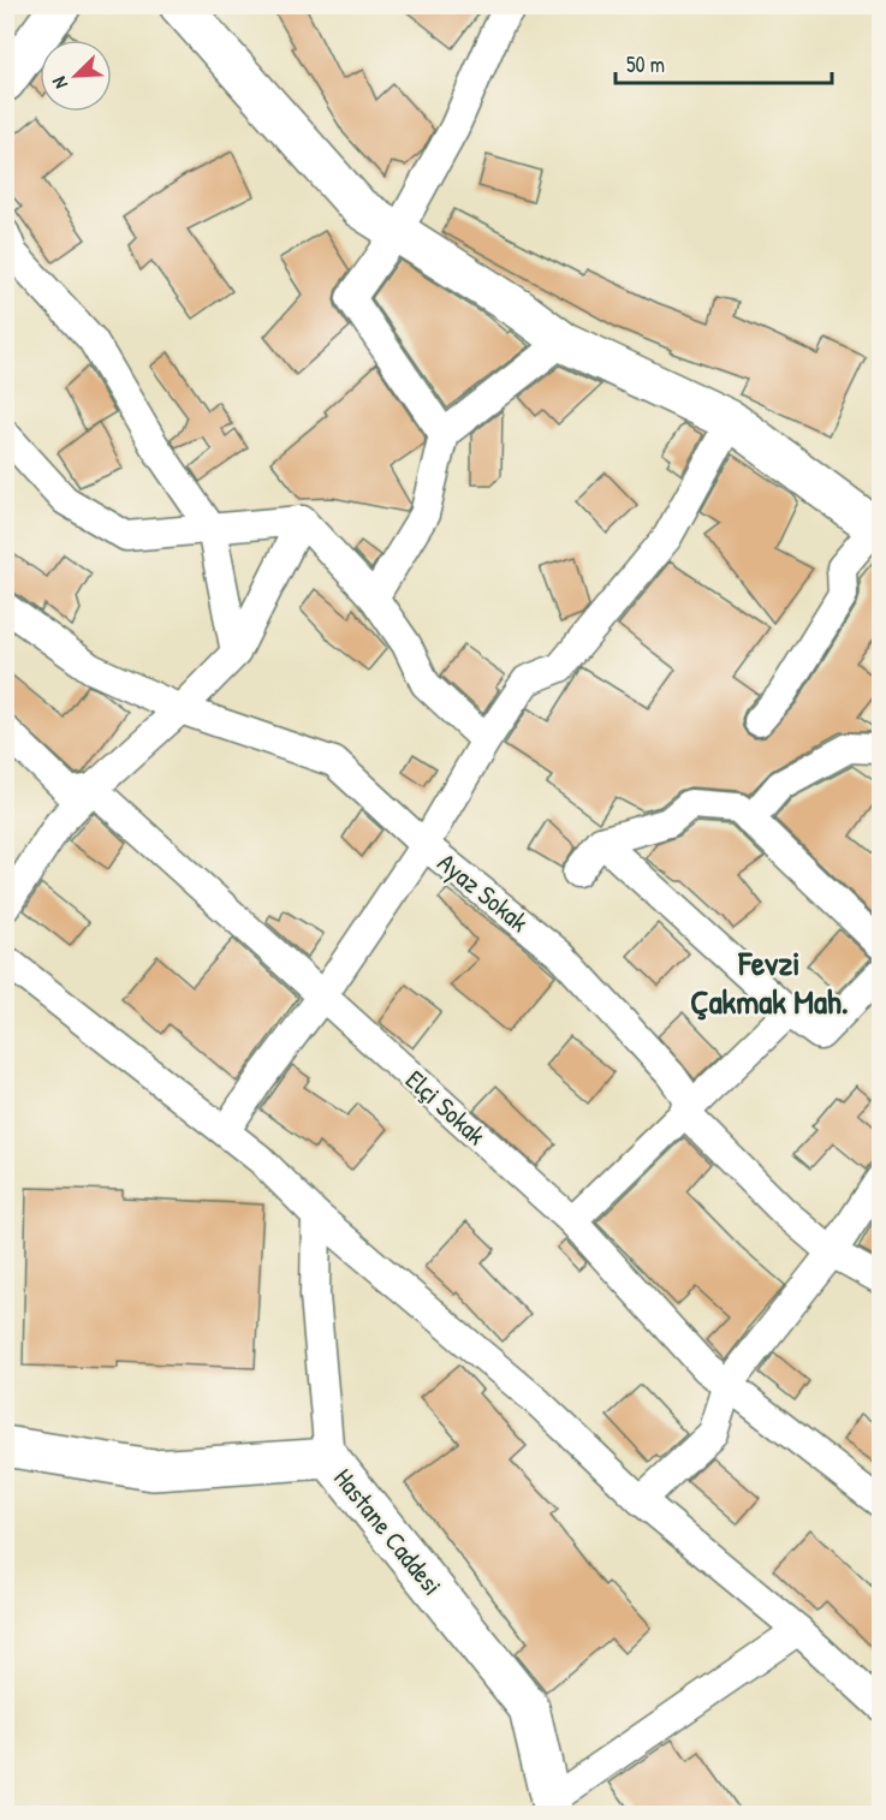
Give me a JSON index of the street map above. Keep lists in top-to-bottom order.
{
  "streets": {
    "street": ["Ayaz Sokak", "Elçi Sokak", "Hastane Caddesi"]
  },
  "districts": ["Fevzi Çakmak Mah."],
  "scale_bar": "50 m",
  "north": "bottom left"
}
